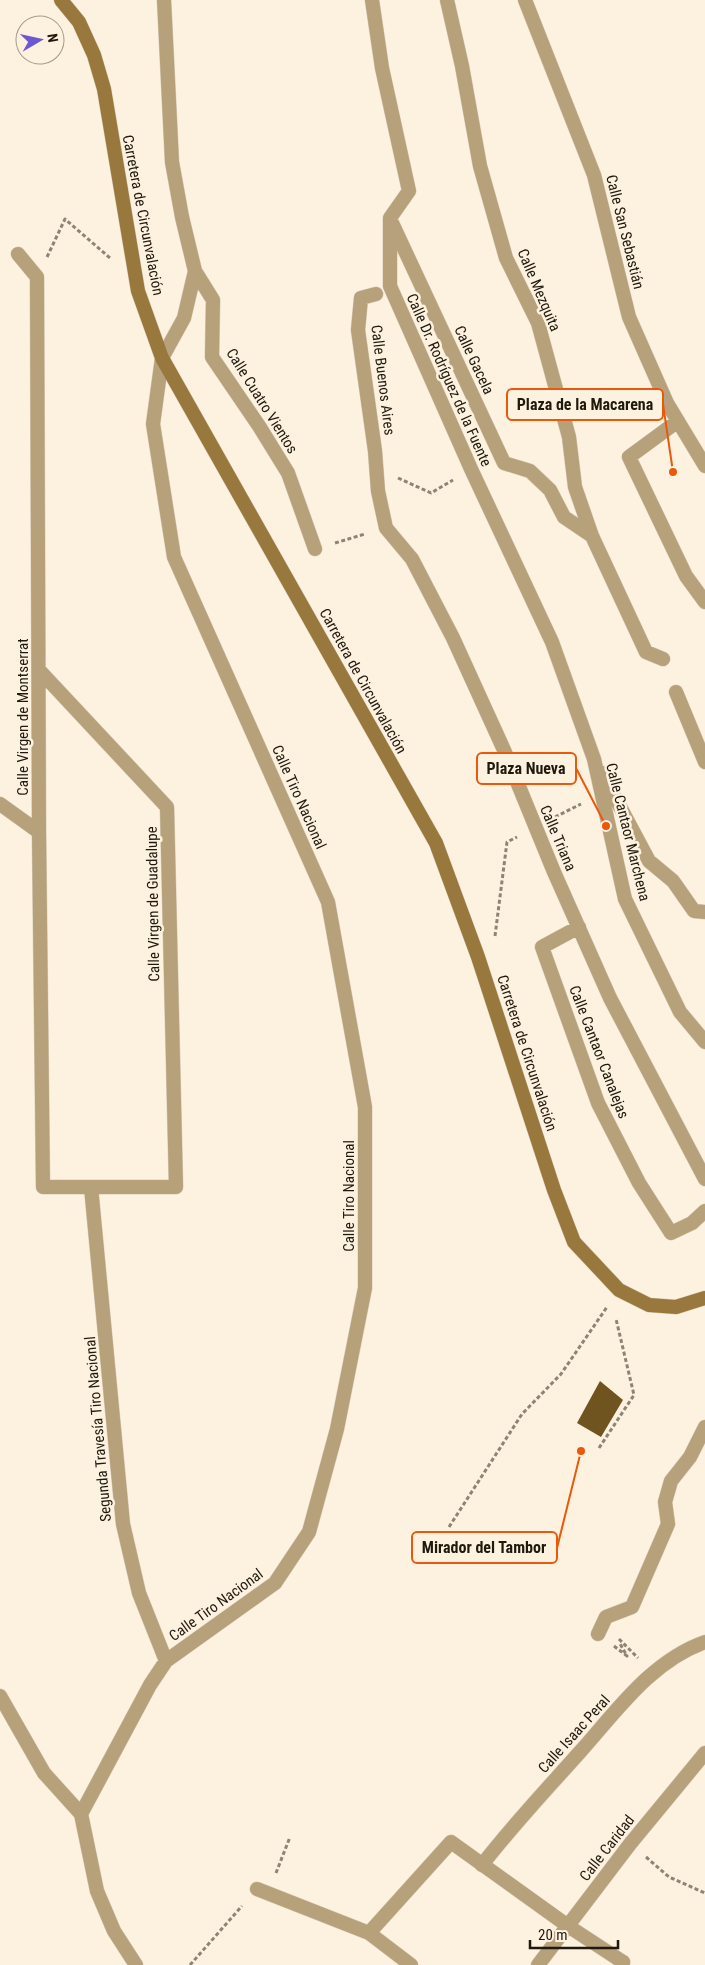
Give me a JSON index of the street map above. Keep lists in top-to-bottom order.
{
  "streets": {
    "main road": ["Carretera de Circunvalación"],
    "street": [
      "Calle San Sebastián",
      "Calle Mezquita",
      "Calle Gacela",
      "Calle Buenos Aires",
      "Calle Dr. Rodríguez de la Fuente",
      "Calle Cuatro Vientos",
      "Calle Virgen de Montserrat",
      "Calle Tiro Nacional",
      "Calle Cantaor Marchena",
      "Calle Triana",
      "Calle Virgen de Guadalupe",
      "Calle Cantaor Canalejas",
      "Segunda Travesía Tiro Nacional",
      "Calle Isaac Peral",
      "Calle Caridad"
    ]
  },
  "crossings": [
    ["Carretera de Circunvalación", "Calle Tiro Nacional"],
    ["Calle Mezquita", "Calle Gacela"],
    ["Calle Gacela", "Calle Dr. Rodríguez de la Fuente"],
    ["Calle Buenos Aires", "Calle Triana"],
    ["Calle Dr. Rodríguez de la Fuente", "Calle Cantaor Marchena"],
    ["Calle Virgen de Montserrat", "Calle Virgen de Guadalupe"],
    ["Calle Virgen de Montserrat", "Segunda Travesía Tiro Nacional"],
    ["Calle Tiro Nacional", "Segunda Travesía Tiro Nacional"],
    ["Calle Triana", "Calle Cantaor Canalejas"],
    ["Calle Virgen de Guadalupe", "Segunda Travesía Tiro Nacional"]
  ],
  "places": ["Plaza de la Macarena", "Plaza Nueva", "Mirador del Tambor"],
  "scale_bar": "20 m",
  "north": "right"
}
